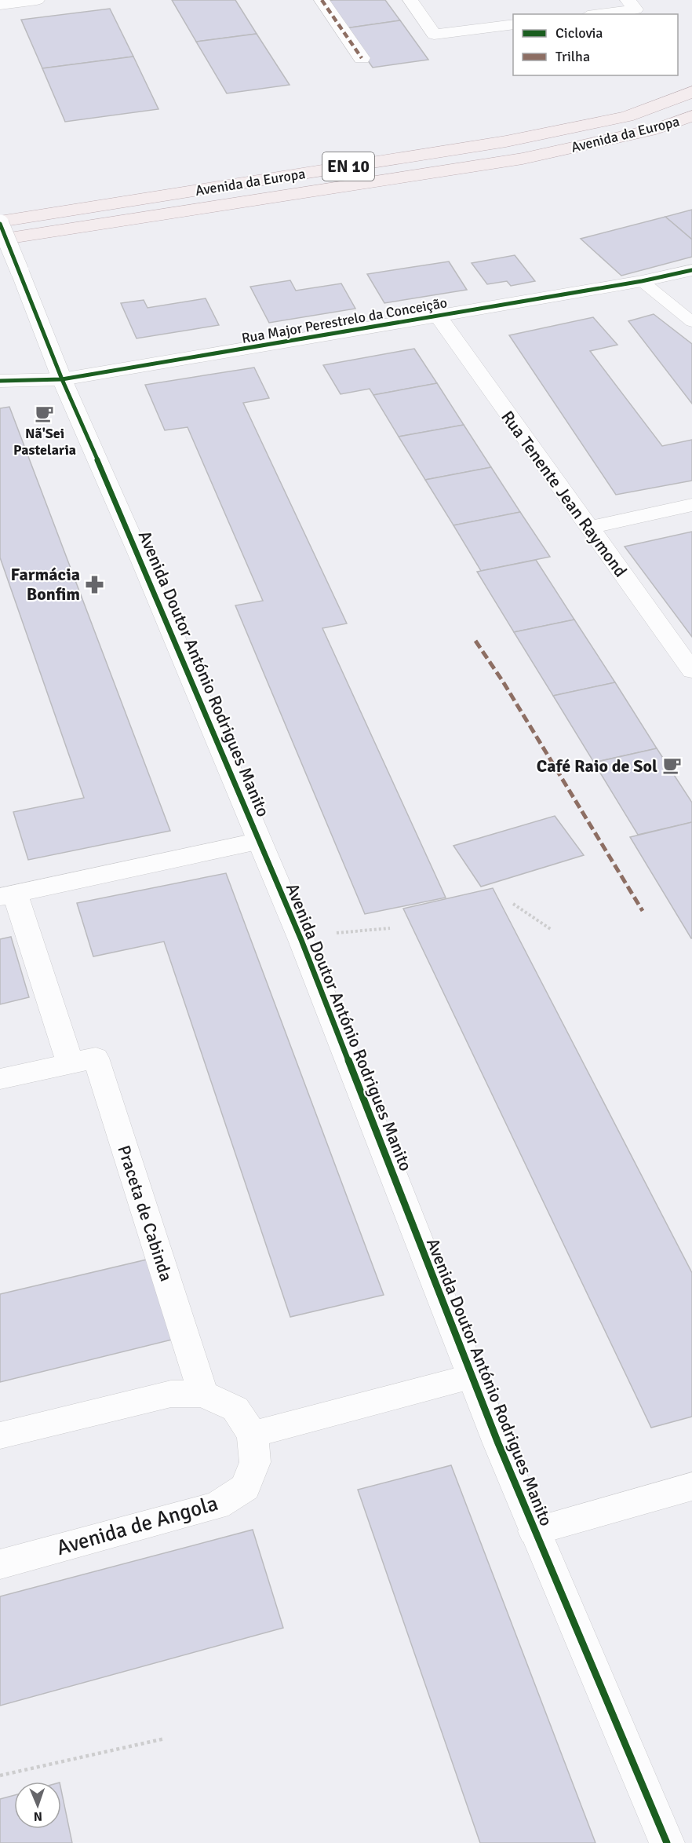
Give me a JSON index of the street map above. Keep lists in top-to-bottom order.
{
  "streets": {
    "main road": ["Avenida da Europa", "EN 10"],
    "street": [
      "Rua Major Perestrelo da Conceição",
      "Rua Tenente Jean Raymond",
      "Avenida Doutor António Rodrigues Manito",
      "Praceta de Cabinda",
      "Avenida de Angola"
    ]
  },
  "crossings": [
    ["Avenida da Europa", "Avenida Doutor António Rodrigues Manito"],
    ["Rua Major Perestrelo da Conceição", "Rua Tenente Jean Raymond"],
    ["Rua Major Perestrelo da Conceição", "Avenida Doutor António Rodrigues Manito"],
    ["Praceta de Cabinda", "Avenida de Angola"]
  ],
  "places": {
    "cafe": ["Nã'Sei Pastelaria", "Café Raio de Sol"],
    "pharmacy": ["Farmácia Bonfim"]
  },
  "legend": ["Ciclovia", "Trilha"],
  "north": "bottom"
}
